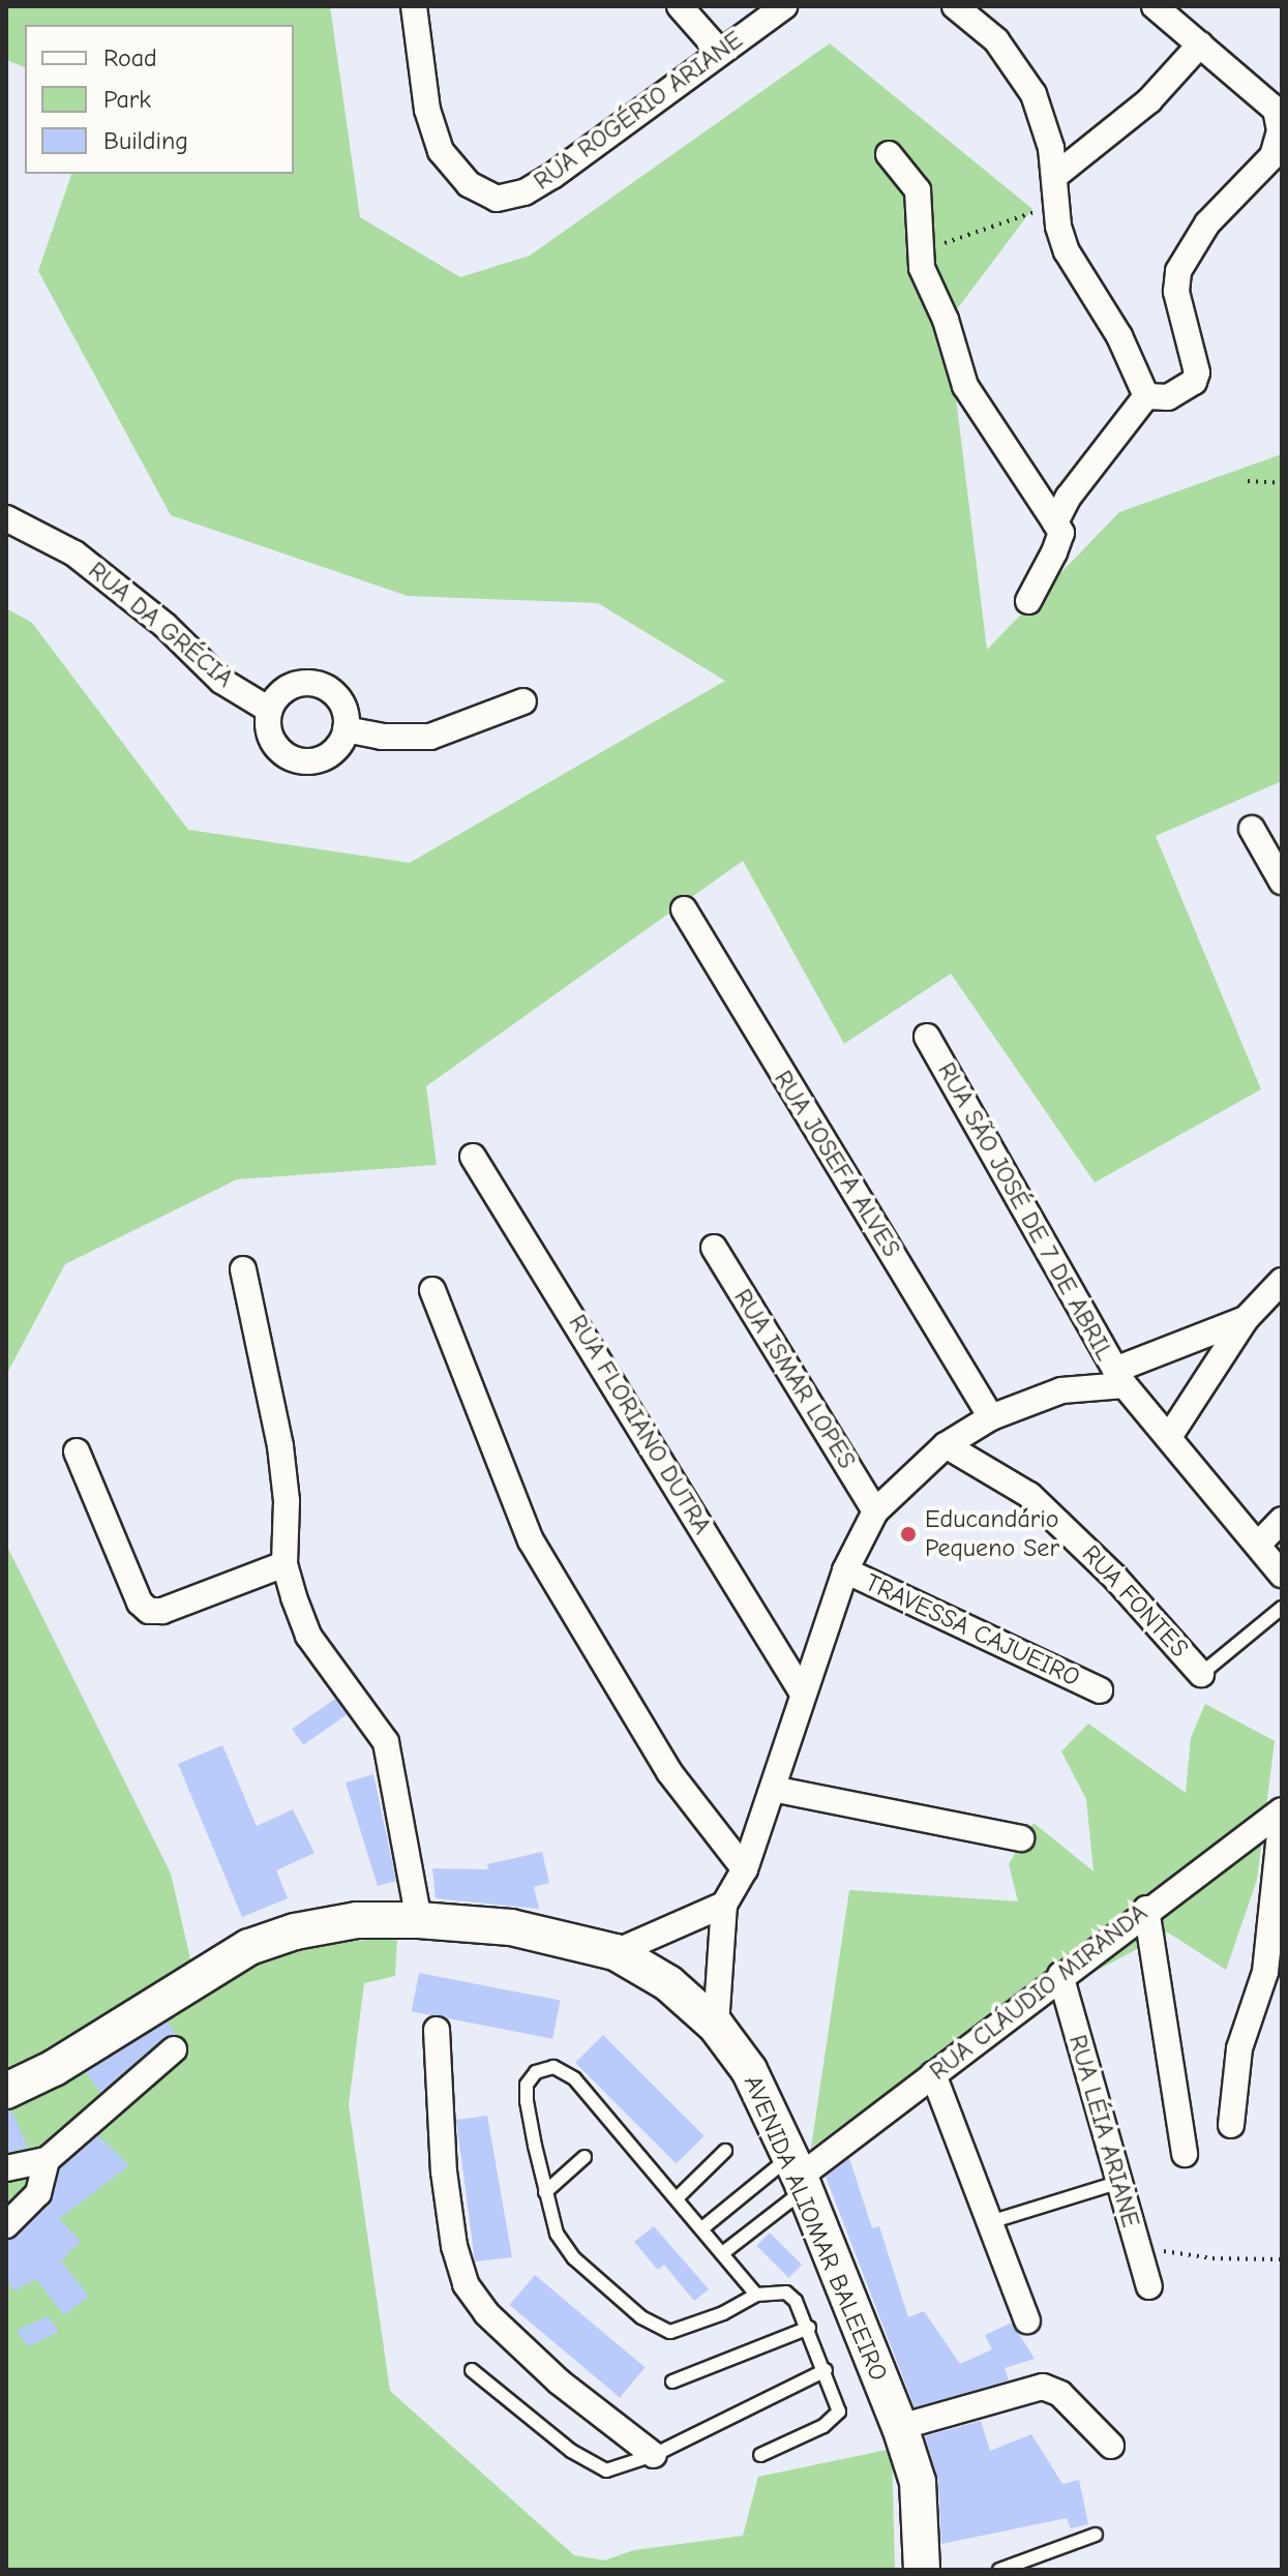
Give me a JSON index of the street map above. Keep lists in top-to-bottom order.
{
  "streets": {
    "main road": ["AVENIDA ALIOMAR BALEEIRO"],
    "street": [
      "RUA ROGÉRIO ARIANE",
      "RUA DA GRÉCIA",
      "RUA JOSEFA ALVES",
      "RUA SÃO JOSÉ DE 7 DE ABRIL",
      "RUA ISMAR LOPES",
      "RUA FLORIANO DUTRA",
      "RUA FONTES",
      "TRAVESSA CAJUEIRO",
      "RUA CLÁUDIO MIRANDA",
      "RUA LÉIA ARIANE"
    ]
  },
  "crossings": [
    ["RUA CLÁUDIO MIRANDA", "RUA LÉIA ARIANE"],
    ["RUA CLÁUDIO MIRANDA", "AVENIDA ALIOMAR BALEEIRO"]
  ],
  "places": ["Educandário Pequeno Ser"],
  "legend": ["Road", "Park", "Building"]
}
